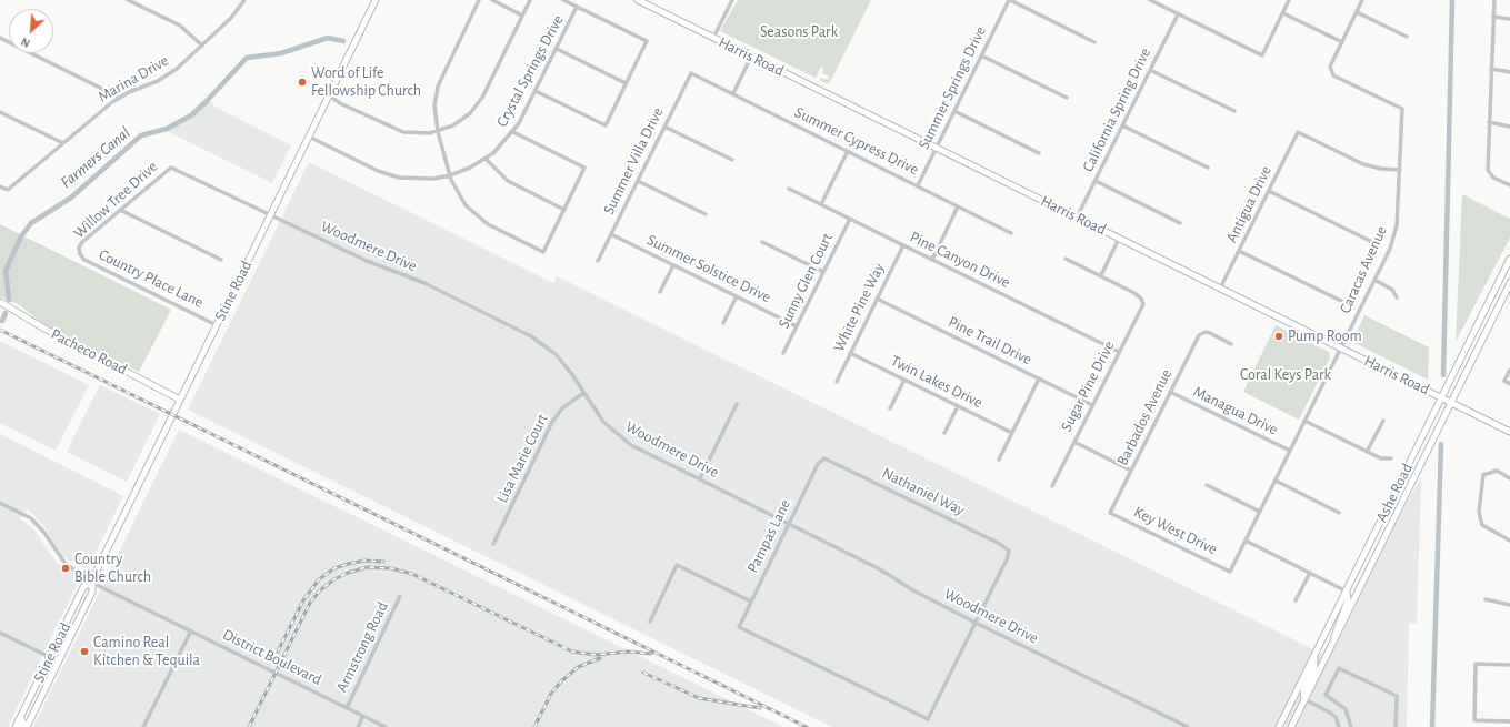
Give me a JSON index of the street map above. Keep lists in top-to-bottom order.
{
  "streets": {
    "street": [
      "Harris Road",
      "Crystal Springs Drive",
      "Marina Drive",
      "Summer Springs Drive",
      "California Spring Drive",
      "Summer Cypress Drive",
      "Summer Villa Drive",
      "Willow Tree Drive",
      "Antigua Drive",
      "Woodmere Drive",
      "Pine Canyon Drive",
      "Summer Solstice Drive",
      "Caracas Avenue",
      "Country Place Lane",
      "Sunny Glen Court",
      "Stine Road",
      "White Pine Way",
      "Pine Trail Drive",
      "Pacheco Road",
      "Twin Lakes Drive",
      "Sugar Pine Drive",
      "Managua Drive",
      "Barbados Avenue",
      "Lisa Marie Court",
      "Nathaniel Way",
      "Ashe Road",
      "Key West Drive",
      "Pampas Lane",
      "Armstrong Road",
      "District Boulevard"
    ]
  },
  "crossings": [
    ["Harris Road", "Summer Springs Drive"],
    ["Harris Road", "California Spring Drive"],
    ["Harris Road", "Antigua Drive"],
    ["Harris Road", "Caracas Avenue"],
    ["Harris Road", "Ashe Road"],
    ["Crystal Springs Drive", "Stine Road"],
    ["Summer Springs Drive", "Summer Cypress Drive"],
    ["Summer Cypress Drive", "Summer Villa Drive"],
    ["Summer Villa Drive", "Summer Solstice Drive"],
    ["Willow Tree Drive", "Woodmere Drive"],
    ["Willow Tree Drive", "Country Place Lane"],
    ["Antigua Drive", "Caracas Avenue"],
    ["Woodmere Drive", "Stine Road"],
    ["Woodmere Drive", "Lisa Marie Court"],
    ["Woodmere Drive", "Nathaniel Way"],
    ["Woodmere Drive", "Pampas Lane"],
    ["Pine Canyon Drive", "Sunny Glen Court"],
    ["Pine Canyon Drive", "White Pine Way"],
    ["Pine Canyon Drive", "Sugar Pine Drive"],
    ["Summer Solstice Drive", "Sunny Glen Court"],
    ["Caracas Avenue", "Managua Drive"],
    ["Caracas Avenue", "Key West Drive"],
    ["Country Place Lane", "Stine Road"],
    ["Stine Road", "Pacheco Road"],
    ["Stine Road", "District Boulevard"],
    ["White Pine Way", "Pine Trail Drive"],
    ["White Pine Way", "Twin Lakes Drive"],
    ["Pine Trail Drive", "Sugar Pine Drive"],
    ["Managua Drive", "Barbados Avenue"],
    ["Barbados Avenue", "Key West Drive"],
    ["Nathaniel Way", "Pampas Lane"],
    ["Armstrong Road", "District Boulevard"]
  ],
  "water": ["Farmers Canal"],
  "parks": ["Seasons Park", "Coral Keys Park"],
  "places": [
    "Word of Life Fellowship Church",
    "Pump Room",
    "Country Bible Church",
    "Camino Real Kitchen & Tequila"
  ],
  "north": "bottom left"
}
